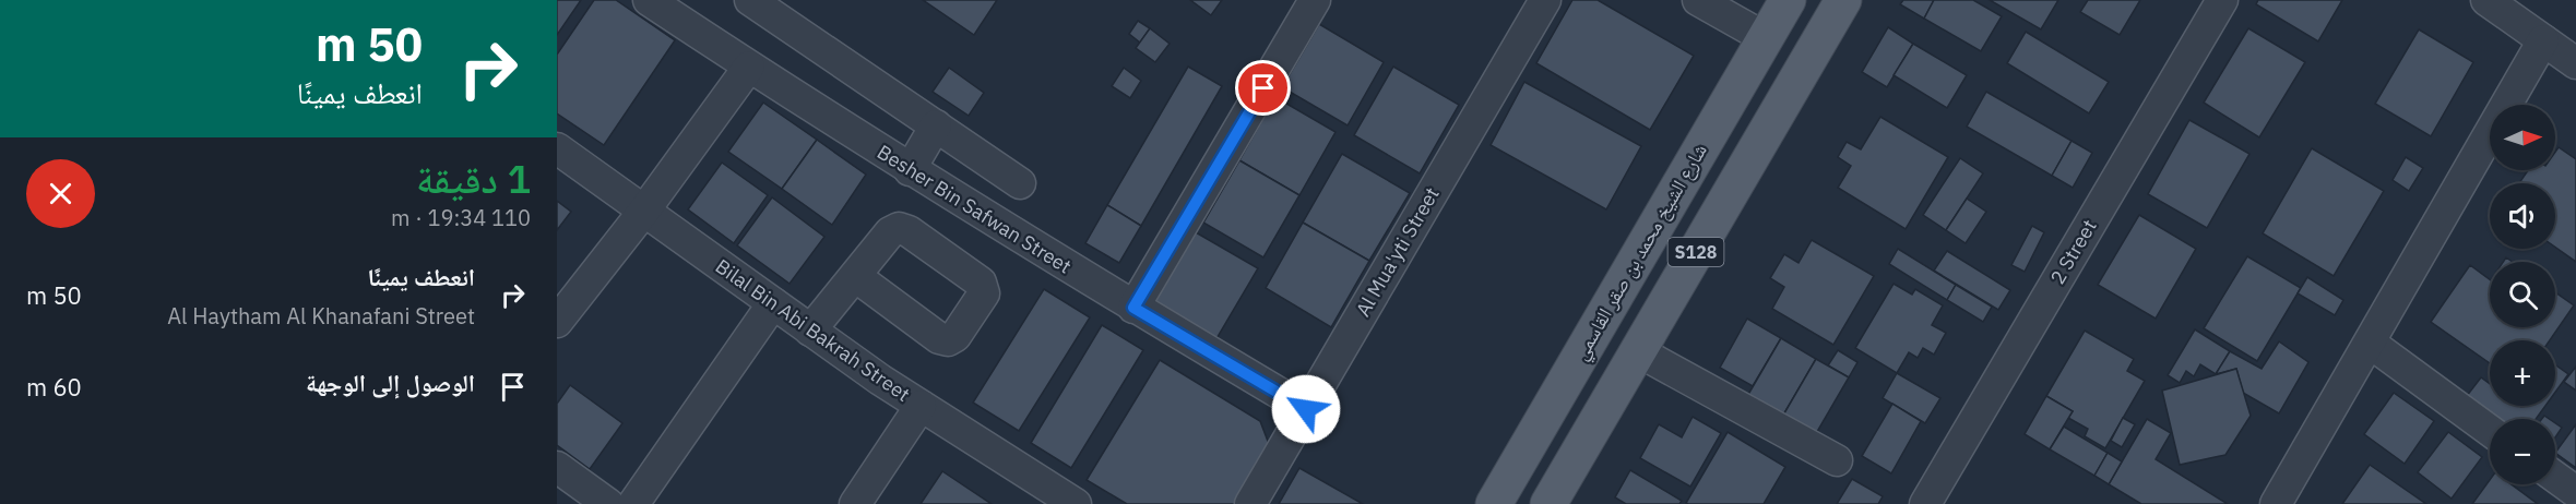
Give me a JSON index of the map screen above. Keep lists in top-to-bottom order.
{
  "streets": {
    "main road": ["شارع الشيخ محمد بن صقر القاسمي", "S128"],
    "street": [
      "Besher Bin Safwan Street",
      "Al Mua'yti Street",
      "2 Street",
      "Bilal Bin Abi Bakrah Street"
    ]
  },
  "crossings": [
    ["Besher Bin Safwan Street", "Al Mua'yti Street"]
  ],
  "north": "right",
  "page": {
    "turn": ["50 m", "انعطف يمينًا"],
    "map_buttons": ["+", "−"],
    "heading": ["1 دقيقة", "110 m · 19:34"],
    "list": [
      {
        "name": "انعطف يمينًا",
        "note": "Al Haytham Al Khanafani Street",
        "value": "50 m"
      },
      {
        "name": "الوصول إلى الوجهة",
        "value": "60 m"
      }
    ]
  }
}
